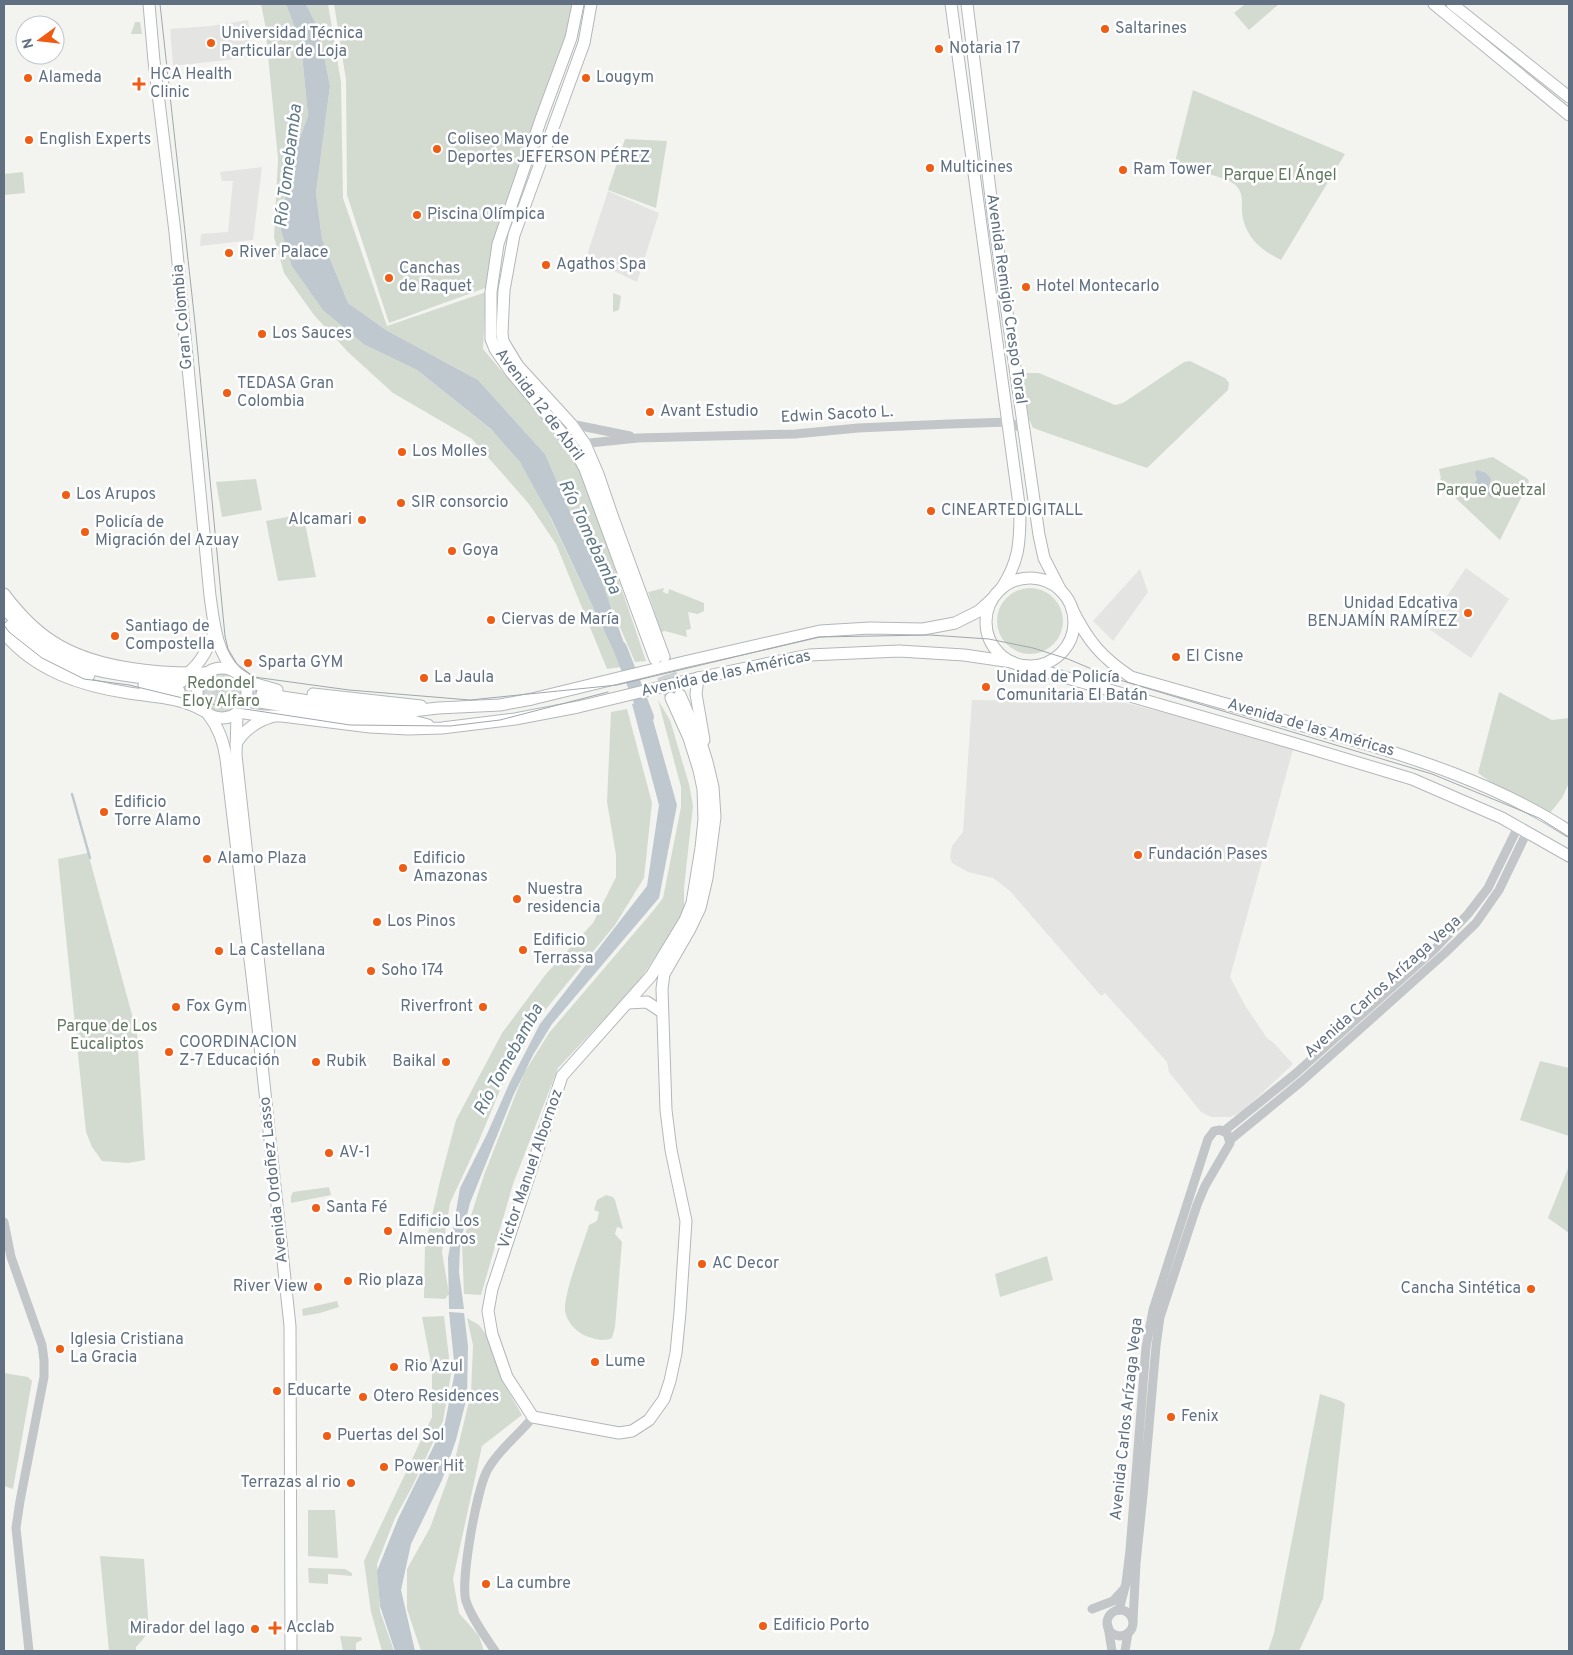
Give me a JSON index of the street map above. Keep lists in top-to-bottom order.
{
  "streets": {
    "main road": [
      "Avenida Remigio Crespo Toral",
      "Gran Colombia",
      "Avenida 12 de Abril",
      "Avenida de las Américas",
      "Victor Manuel Albornoz",
      "Avenida Ordoñez Lasso"
    ],
    "street": ["Edwin Sacoto L.", "Avenida Carlos Arízaga Vega"]
  },
  "crossings": [
    ["Avenida Remigio Crespo Toral", "Edwin Sacoto L."],
    ["Avenida Remigio Crespo Toral", "Avenida de las Américas"],
    ["Gran Colombia", "Avenida de las Américas"],
    ["Gran Colombia", "Avenida Ordoñez Lasso"],
    ["Avenida 12 de Abril", "Edwin Sacoto L."],
    ["Avenida de las Américas", "Avenida Carlos Arízaga Vega"],
    ["Avenida de las Américas", "Avenida Ordoñez Lasso"]
  ],
  "water": ["Río Tomebamba"],
  "parks": [
    "Parque El Ángel",
    "Parque Quetzal",
    "Redondel Eloy Alfaro",
    "Parque de Los Eucaliptos"
  ],
  "places": {
    "other": [
      "Saltarines",
      "Universidad Técnica Particular de Loja",
      "Notaria 17",
      "Alameda",
      "Lougym",
      "English Experts",
      "Coliseo Mayor de Deportes JEFERSON PÉREZ",
      "Multicines",
      "Ram Tower",
      "Piscina Olímpica",
      "River Palace",
      "Agathos Spa",
      "Canchas de Raquet",
      "Hotel Montecarlo",
      "Los Sauces",
      "TEDASA Gran Colombia",
      "Avant Estudio",
      "Los Molles",
      "Los Arupos",
      "SIR consorcio",
      "CINEARTEDIGITALL",
      "Alcamari",
      "Policía de Migración del Azuay",
      "Goya",
      "Unidad Edcativa BENJAMÍN RAMÍREZ",
      "Ciervas de María",
      "Santiago de Compostella",
      "El Cisne",
      "Sparta GYM",
      "La Jaula",
      "Unidad de Policía Comunitaria El Batán",
      "Edificio Torre Alamo",
      "Fundación Pases",
      "Alamo Plaza",
      "Edificio Amazonas",
      "Nuestra residencia",
      "Los Pinos",
      "Edificio Terrassa",
      "La Castellana",
      "Soho 174",
      "Fox Gym",
      "Riverfront",
      "COORDINACION Z-7 Educación",
      "Rubik",
      "Baikal",
      "AV-1",
      "Santa Fé",
      "Edificio Los Almendros",
      "AC Decor",
      "Rio plaza",
      "River View",
      "Cancha Sintética",
      "Iglesia Cristiana La Gracia",
      "Lume",
      "Rio Azul",
      "Educarte",
      "Otero Residences",
      "Fenix",
      "Puertas del Sol",
      "Power Hit",
      "Terrazas al rio",
      "La cumbre",
      "Edificio Porto",
      "Mirador del lago"
    ],
    "health": ["HCA Health Clinic", "Acclab"]
  },
  "north": "left"
}
